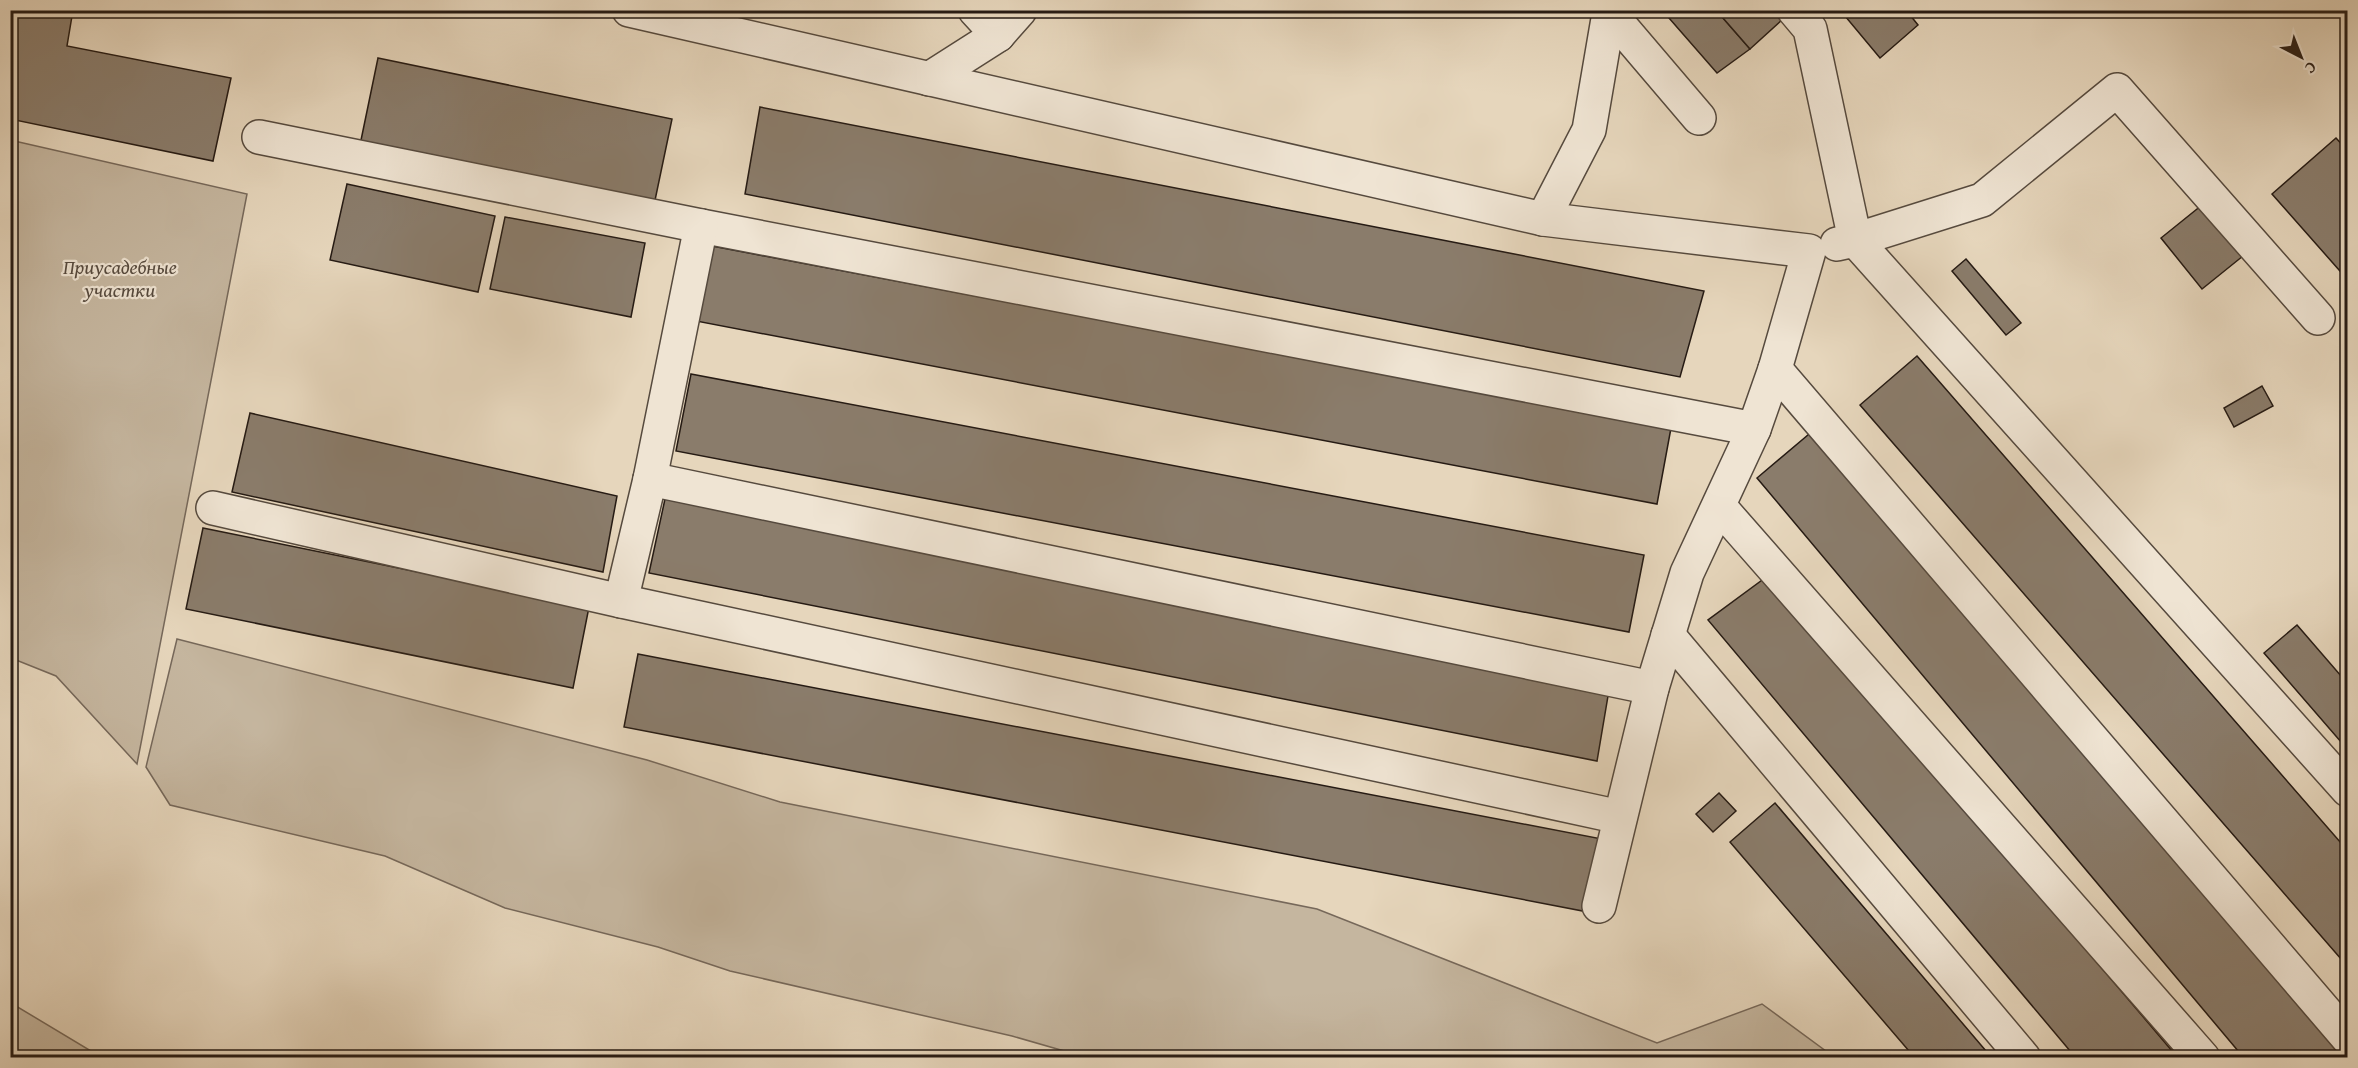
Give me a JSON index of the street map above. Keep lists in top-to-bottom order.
{
  "parks": ["Приусадебные участки"],
  "north": "bottom right"
}
